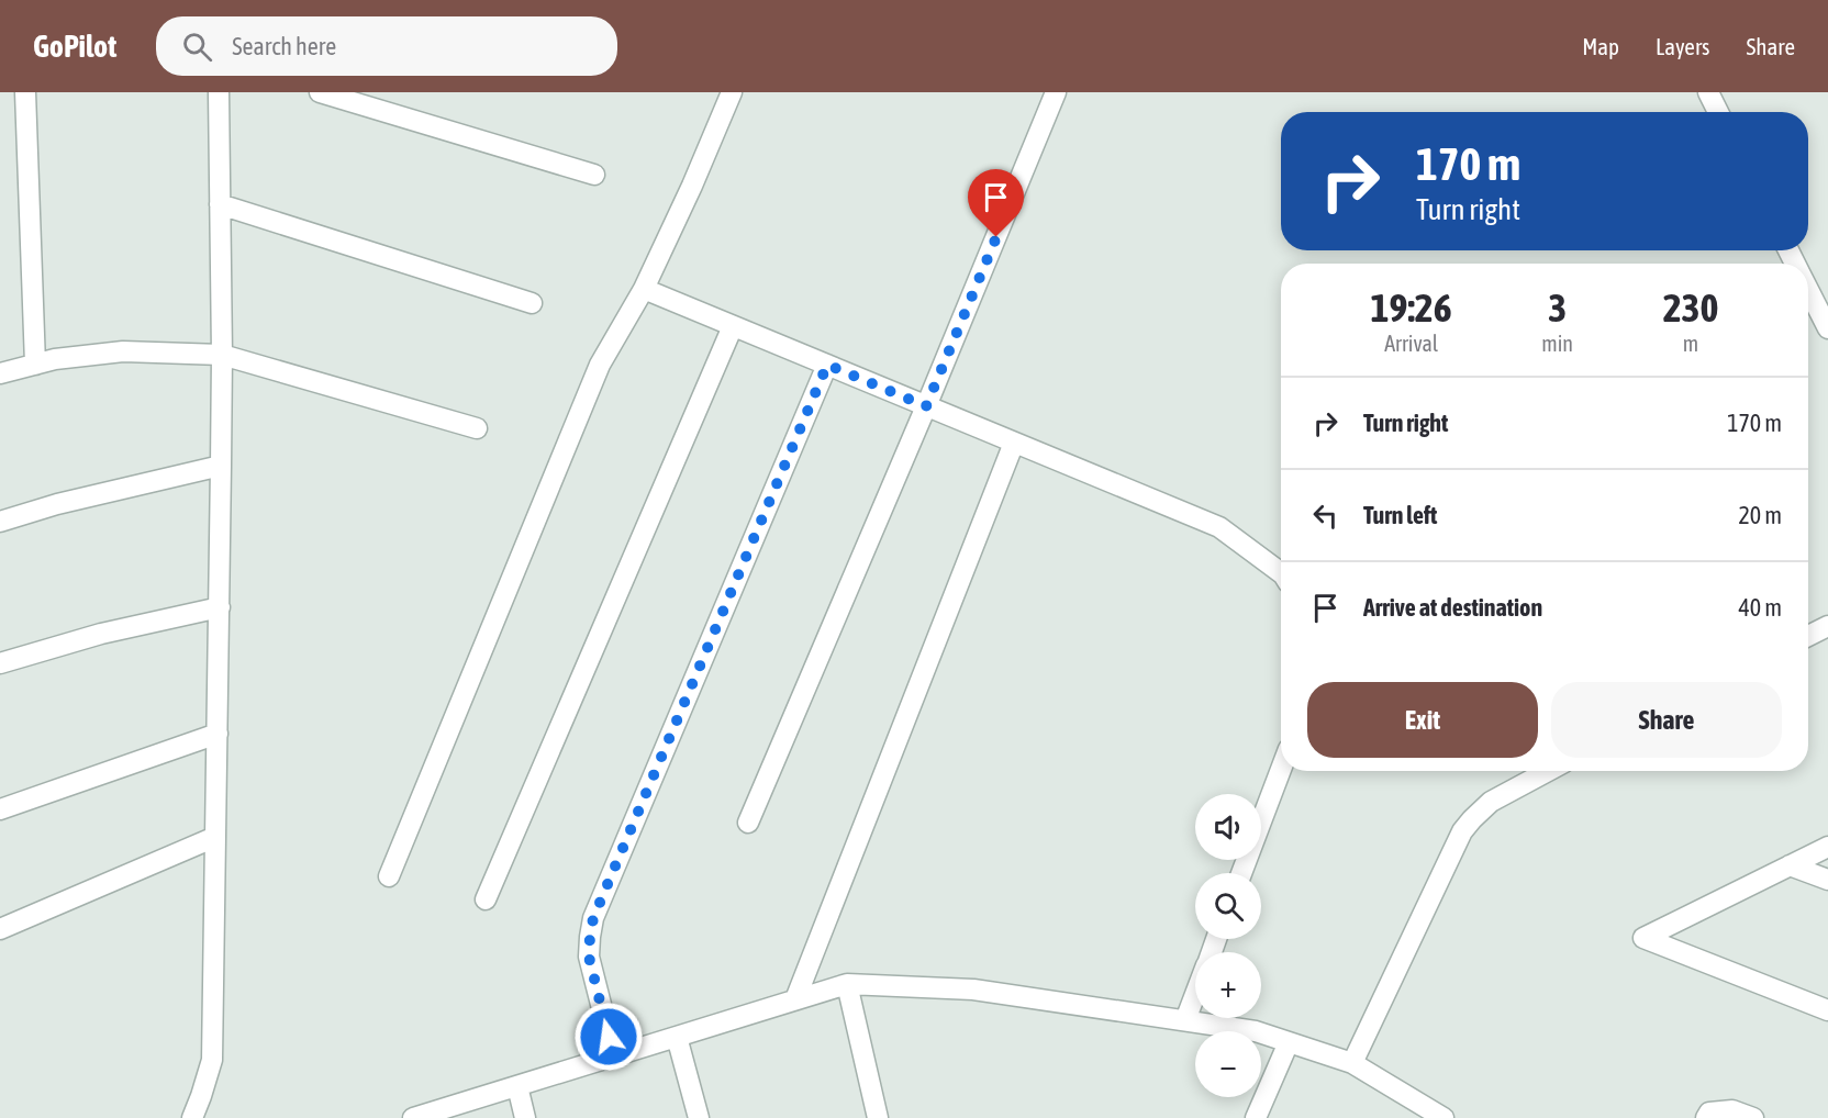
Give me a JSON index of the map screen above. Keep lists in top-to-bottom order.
{
  "page": {
    "header": "GoPilot",
    "search": "Search here",
    "nav": ["Map", "Layers", "Share"],
    "turn": ["170 m", "Turn right"],
    "eta": [
      "19:26",
      "Arrival",
      "3",
      "min",
      "230",
      "m"
    ],
    "list": [
      {
        "name": "Turn right",
        "value": "170 m"
      },
      {
        "name": "Turn left",
        "value": "20 m"
      },
      {
        "name": "Arrive at destination",
        "value": "40 m"
      }
    ],
    "buttons": ["Exit", "Share"],
    "map_buttons": ["+", "−"]
  }
}
